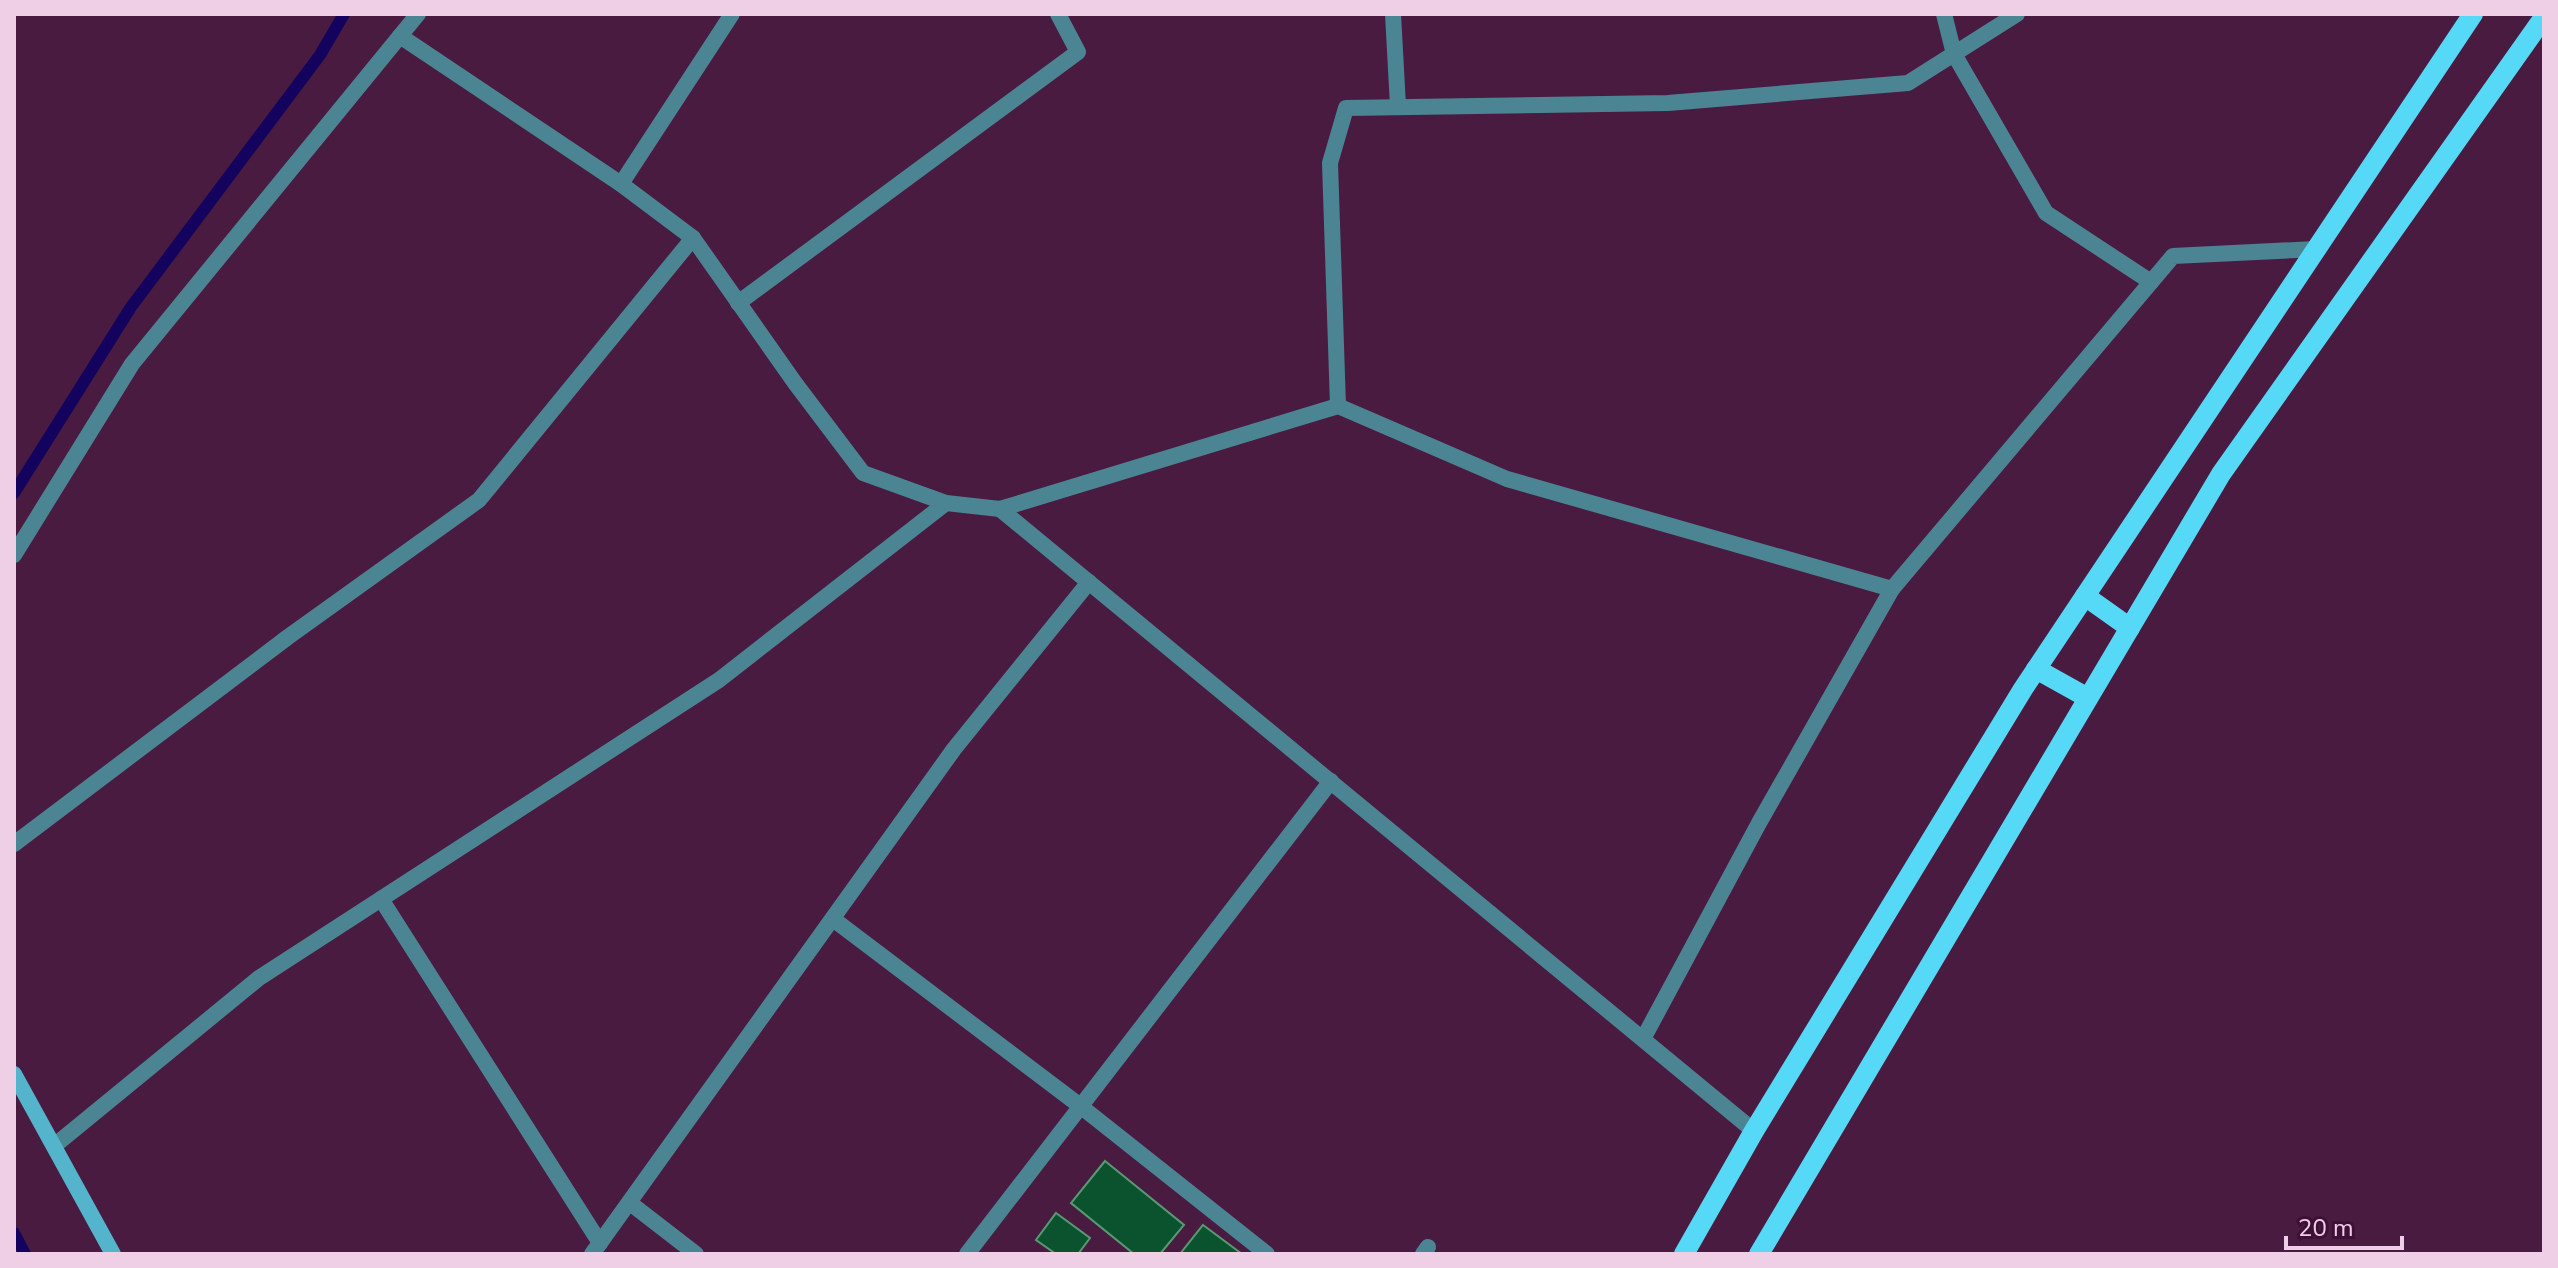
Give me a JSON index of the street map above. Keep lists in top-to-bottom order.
{
  "scale_bar": "20 m"
}
